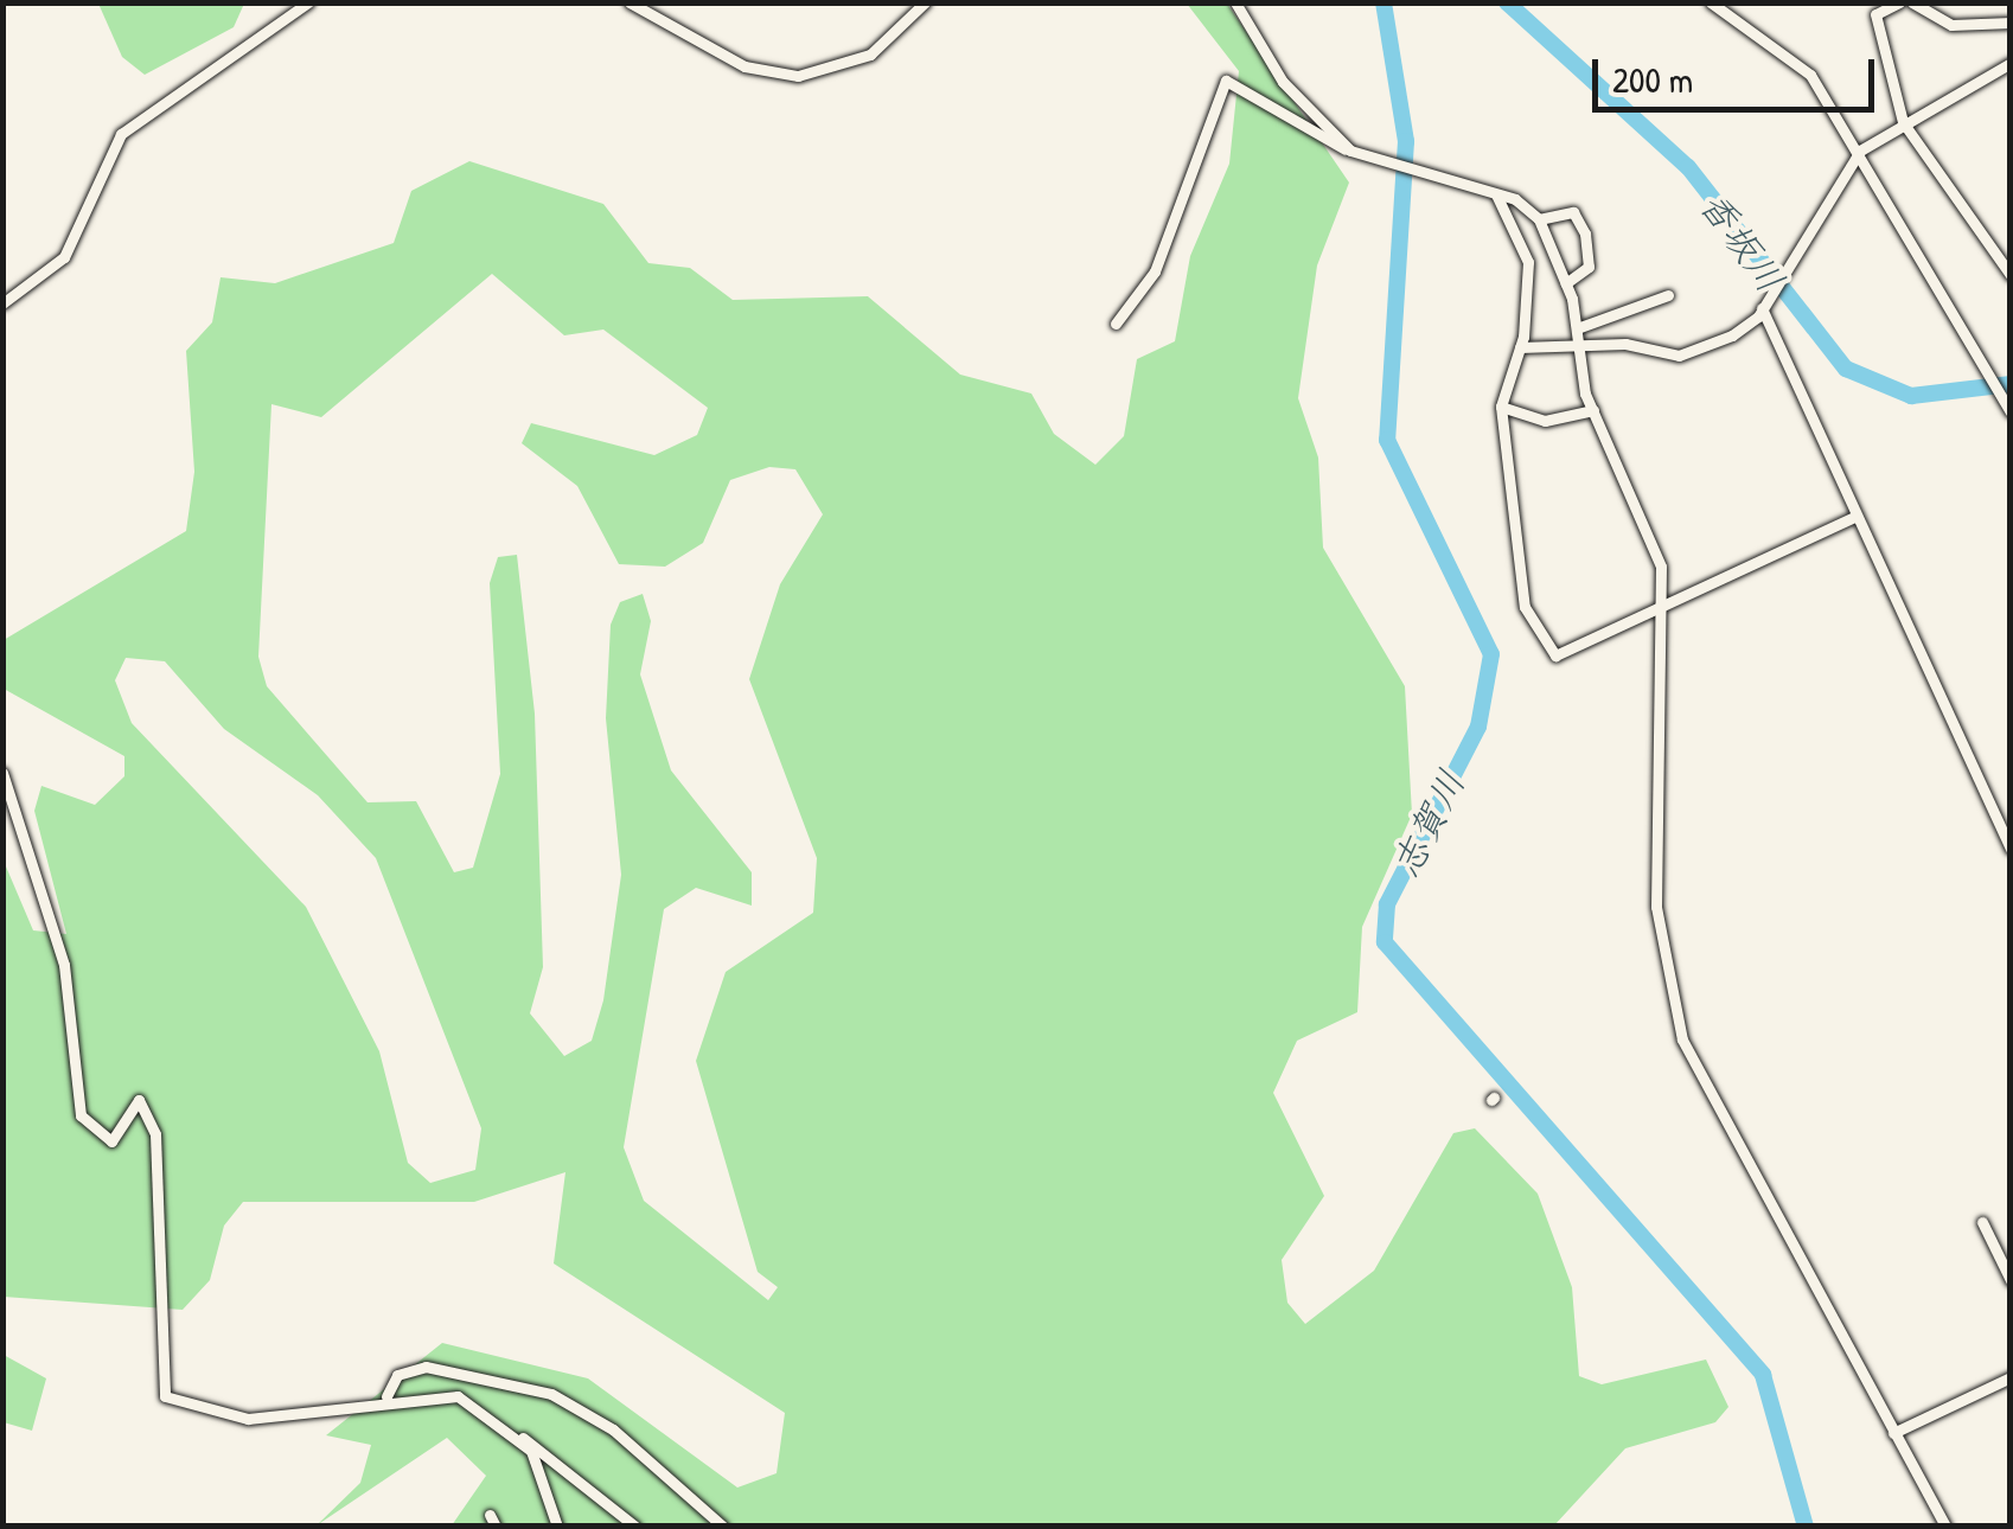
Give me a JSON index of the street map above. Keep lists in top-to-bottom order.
{
  "water": ["香坂川", "志賀川"],
  "scale_bar": "200 m"
}
